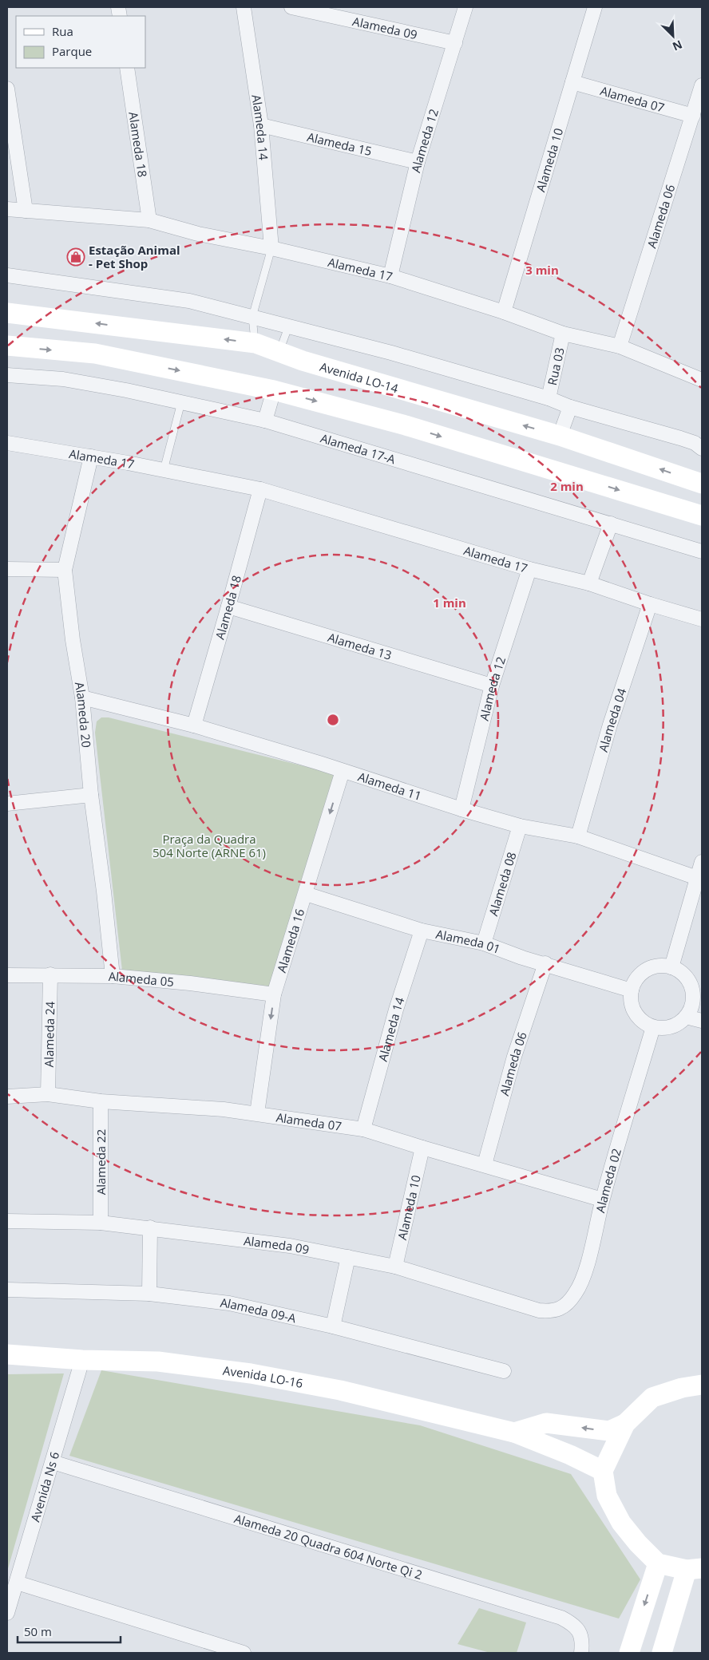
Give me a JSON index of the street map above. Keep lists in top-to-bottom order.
{
  "streets": {
    "street": [
      "Alameda 09",
      "Alameda 07",
      "Alameda 14",
      "Alameda 12",
      "Alameda 18",
      "Alameda 15",
      "Alameda 10",
      "Alameda 06",
      "Alameda 17",
      "Rua 03",
      "Avenida LO-14",
      "Alameda 17-A",
      "Alameda 13",
      "Alameda 20",
      "Alameda 04",
      "Alameda 11",
      "Alameda 08",
      "Alameda 16",
      "Alameda 01",
      "Alameda 05",
      "Alameda 24",
      "Alameda 22",
      "Alameda 02",
      "Alameda 09-A",
      "Avenida LO-16",
      "Avenida Ns 6",
      "Alameda 20 Quadra 604 Norte Qi 2"
    ]
  },
  "crossings": [
    ["Alameda 09", "Alameda 12"],
    ["Alameda 09", "Alameda 10"],
    ["Alameda 09", "Alameda 22"],
    ["Alameda 09", "Alameda 02"],
    ["Alameda 07", "Alameda 14"],
    ["Alameda 07", "Alameda 10"],
    ["Alameda 07", "Alameda 06"],
    ["Alameda 07", "Alameda 16"],
    ["Alameda 07", "Alameda 24"],
    ["Alameda 07", "Alameda 22"],
    ["Alameda 07", "Alameda 02"],
    ["Alameda 14", "Alameda 15"],
    ["Alameda 14", "Alameda 17"],
    ["Alameda 14", "Alameda 01"],
    ["Alameda 12", "Alameda 15"],
    ["Alameda 12", "Alameda 17"],
    ["Alameda 12", "Alameda 13"],
    ["Alameda 12", "Alameda 11"],
    ["Alameda 18", "Alameda 17"],
    ["Alameda 18", "Alameda 13"],
    ["Alameda 18", "Alameda 11"],
    ["Alameda 10", "Alameda 17"],
    ["Alameda 06", "Alameda 17"],
    ["Alameda 06", "Alameda 01"],
    ["Alameda 17", "Rua 03"],
    ["Alameda 17", "Alameda 20"],
    ["Alameda 17", "Alameda 04"],
    ["Alameda 20", "Alameda 11"],
    ["Alameda 20", "Alameda 05"],
    ["Alameda 04", "Alameda 11"],
    ["Alameda 11", "Alameda 08"],
    ["Alameda 11", "Alameda 16"],
    ["Alameda 08", "Alameda 01"],
    ["Alameda 16", "Alameda 01"],
    ["Alameda 16", "Alameda 05"],
    ["Alameda 01", "Alameda 02"],
    ["Alameda 05", "Alameda 24"],
    ["Avenida LO-16", "Avenida Ns 6"],
    ["Avenida Ns 6", "Alameda 20 Quadra 604 Norte Qi 2"]
  ],
  "one_way": ["Alameda 16"],
  "parks": ["Praça da Quadra 504 Norte (ARNE 61)"],
  "places": {
    "shop": ["Estação Animal - Pet Shop"]
  },
  "legend": ["Rua", "Parque"],
  "scale_bar": "50 m",
  "north": "bottom right",
  "rings": ["3 min", "2 min", "1 min"]
}
